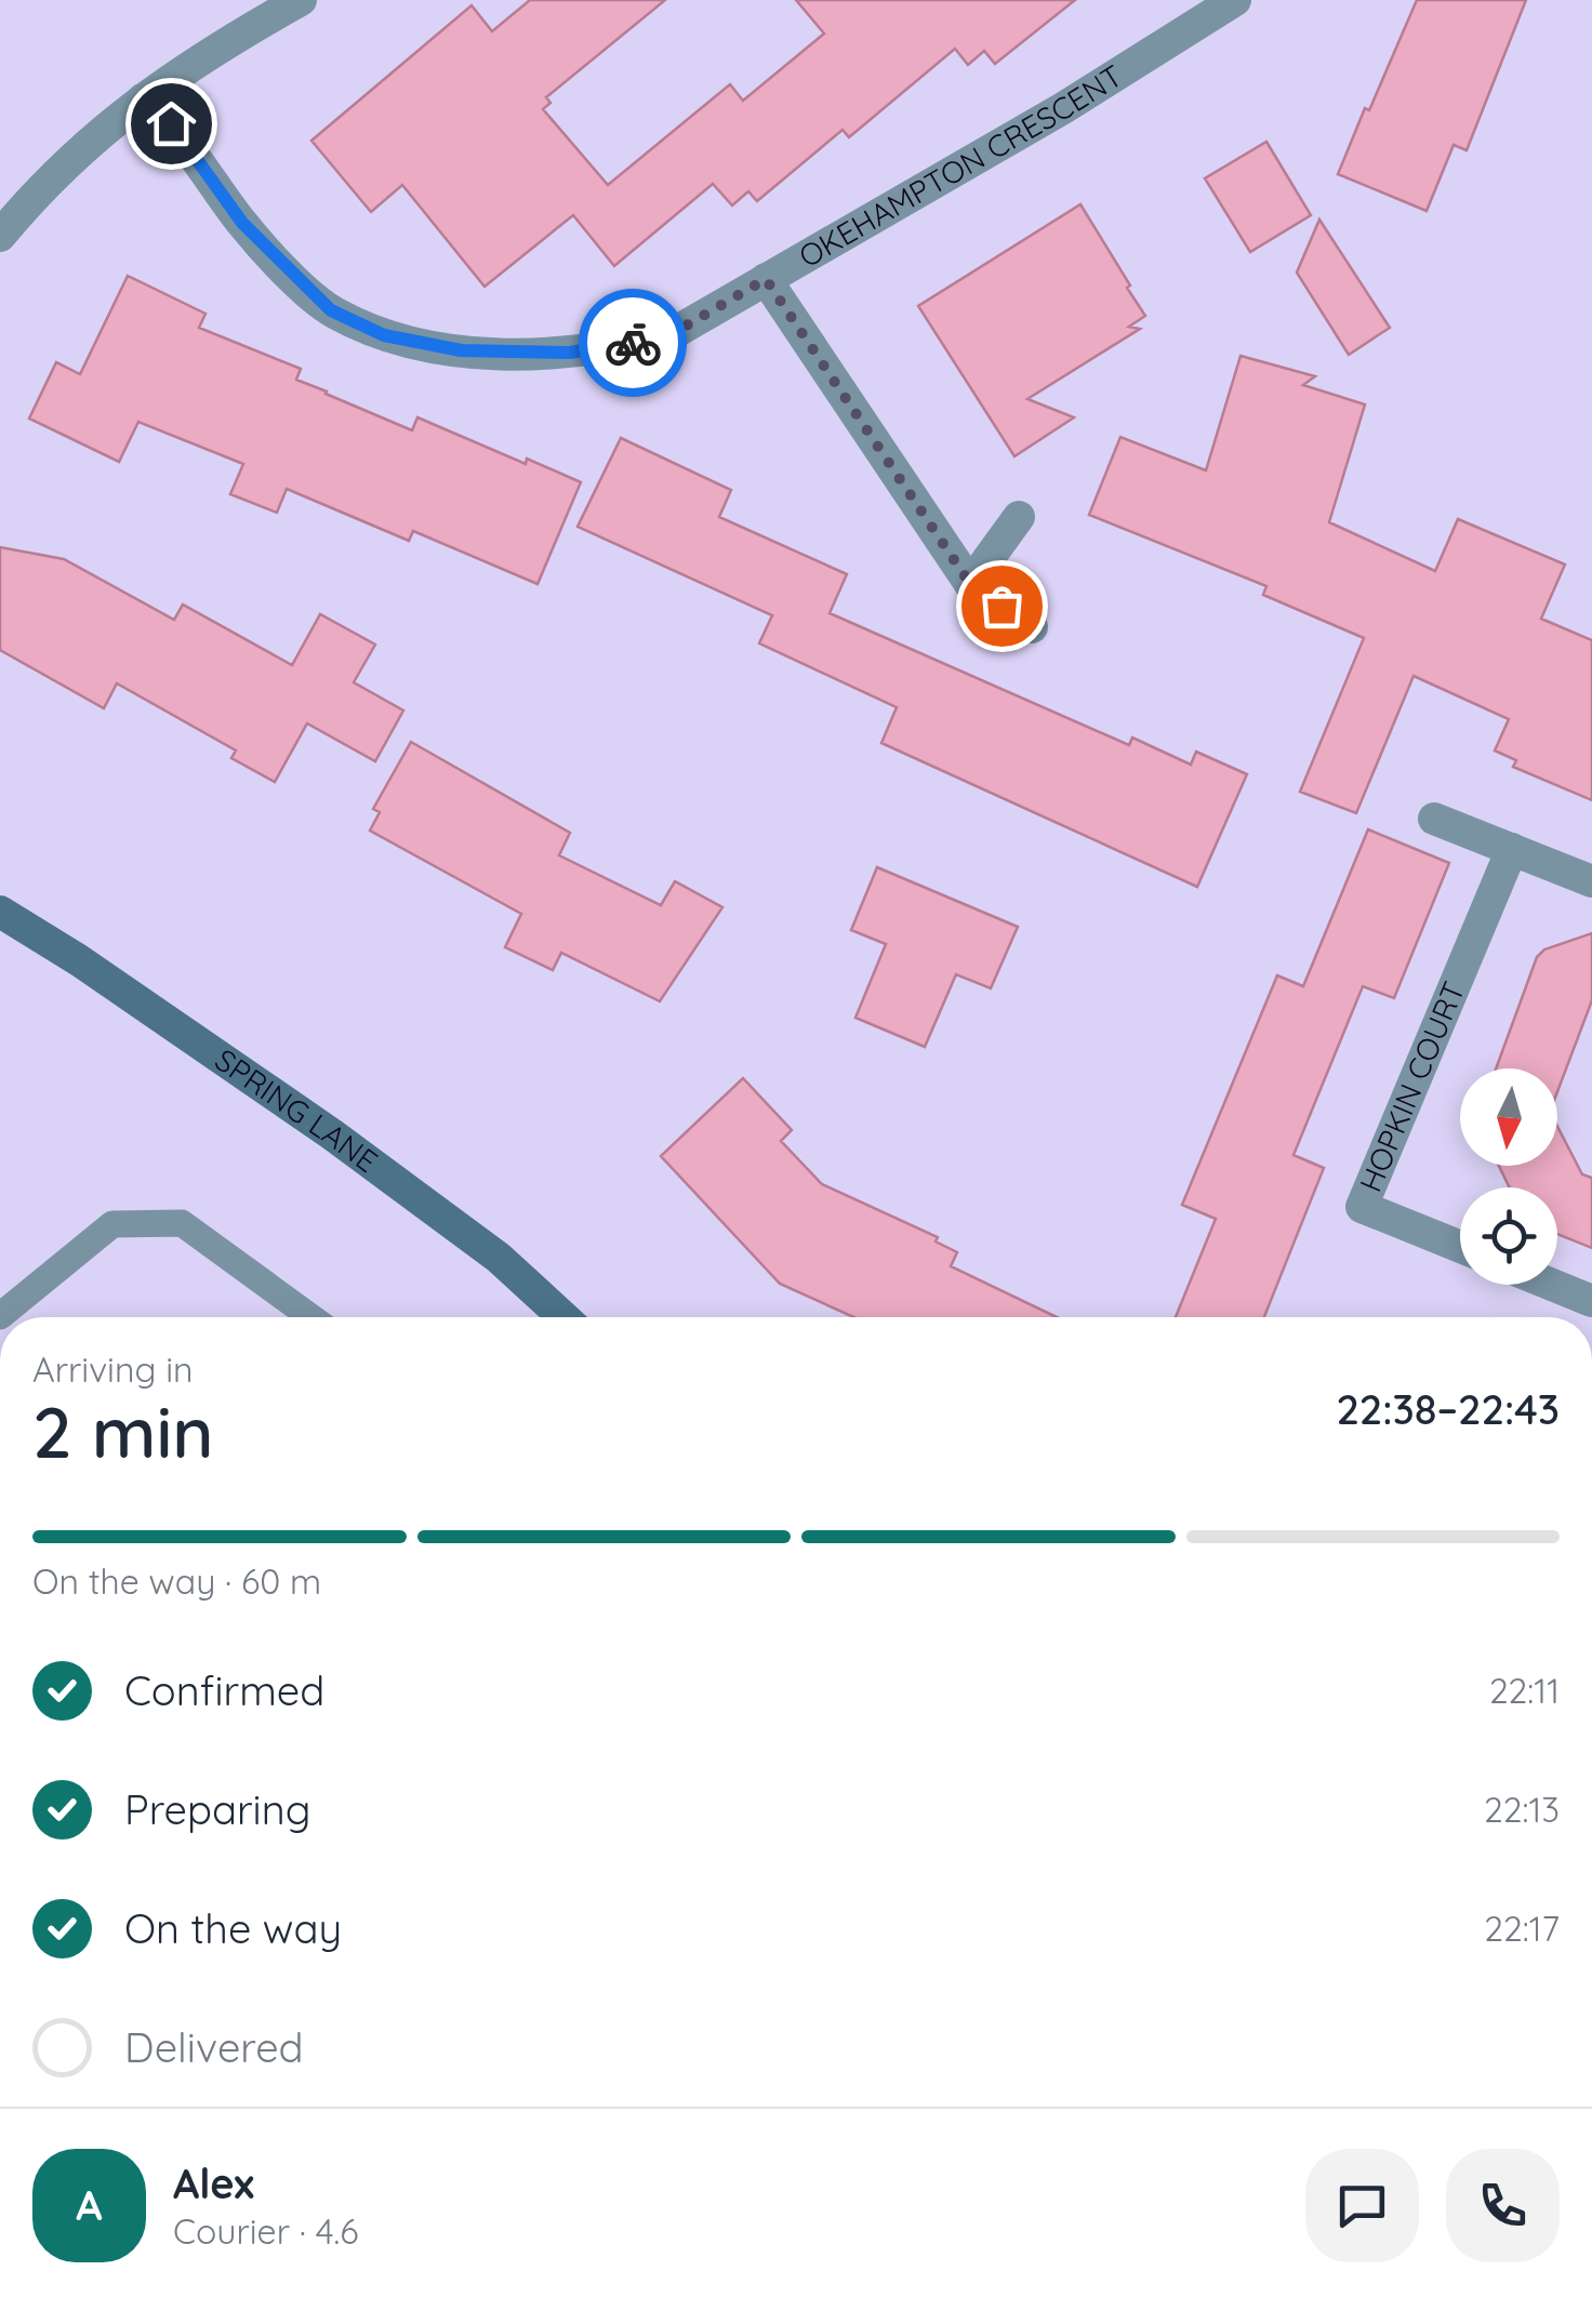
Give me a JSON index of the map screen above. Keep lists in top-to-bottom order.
{
  "streets": {
    "street": ["OKEHAMPTON CRESCENT", "HOPKIN COURT", "SPRING LANE"]
  },
  "north": "bottom",
  "page": {
    "heading": ["2 min", "Arriving in", "22:38–22:43"],
    "panel": ["Alex", "Courier · 4.6"],
    "bar": "On the way · 60 m",
    "list": [
      ["Confirmed", "22:11"],
      ["Preparing", "22:13"],
      ["On the way", "22:17"],
      "Delivered"
    ],
    "round": "A"
  }
}
